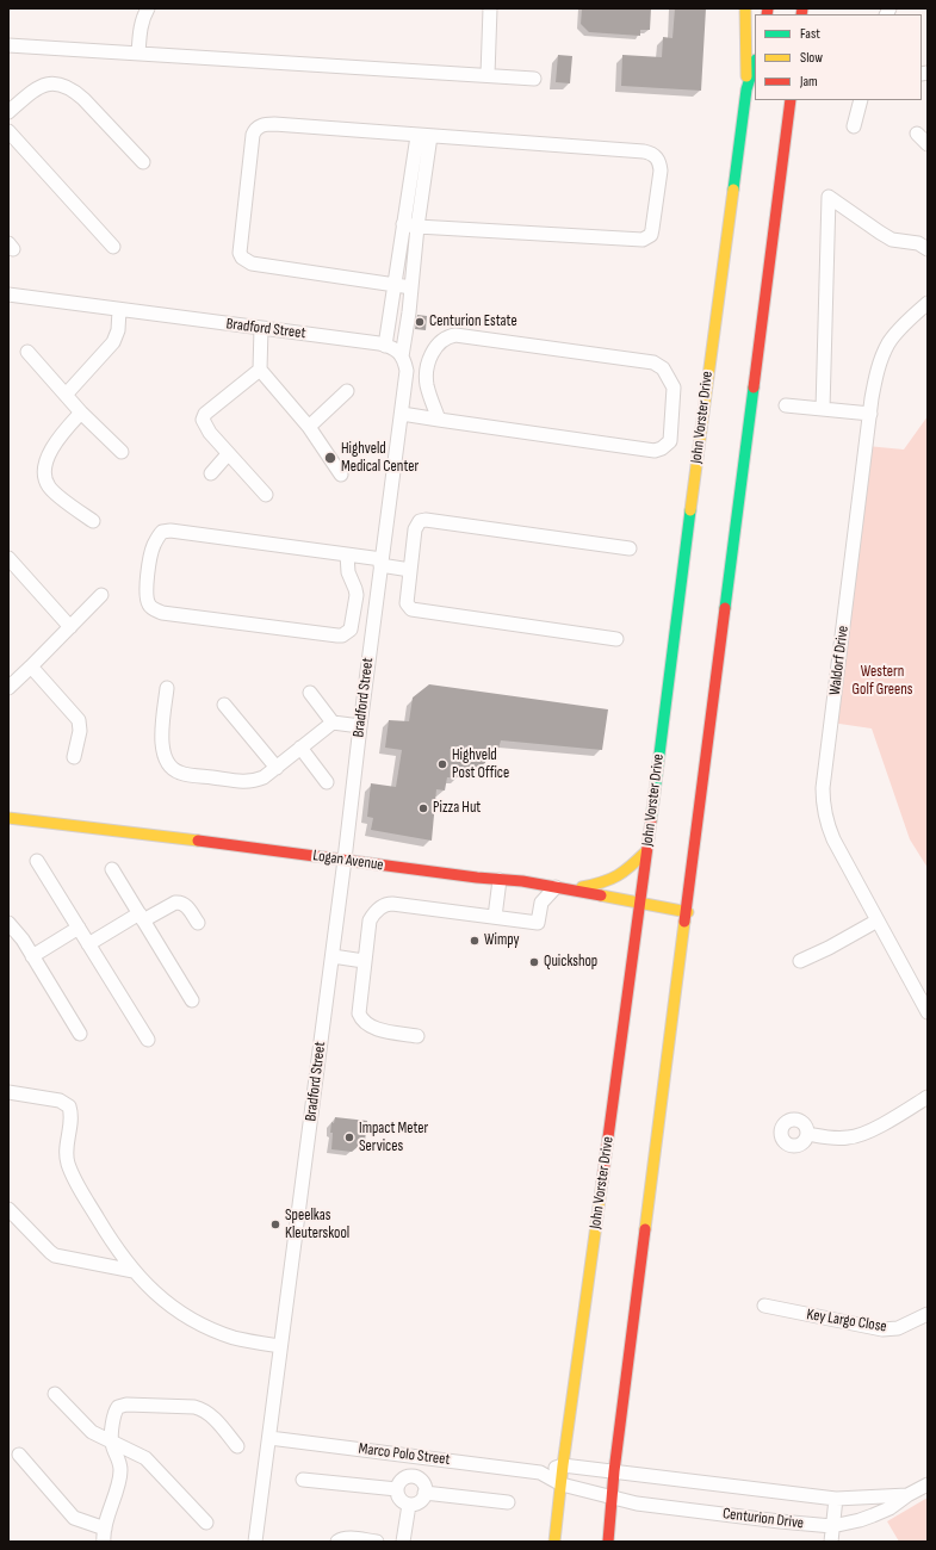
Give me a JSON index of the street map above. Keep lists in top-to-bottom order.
{
  "streets": {
    "main road": ["John Vorster Drive", "Logan Avenue"],
    "street": [
      "Bradford Street",
      "Waldorf Drive",
      "Key Largo Close",
      "Marco Polo Street",
      "Centurion Drive"
    ]
  },
  "crossings": [
    ["Bradford Street", "Logan Avenue"],
    ["Bradford Street", "Marco Polo Street"],
    ["John Vorster Drive", "Logan Avenue"],
    ["John Vorster Drive", "Marco Polo Street"],
    ["John Vorster Drive", "Centurion Drive"],
    ["Marco Polo Street", "Centurion Drive"]
  ],
  "parks": ["Western Golf Greens"],
  "places": [
    "Centurion Estate",
    "Highveld Medical Center",
    "Highveld Post Office",
    "Pizza Hut",
    "Wimpy",
    "Quickshop",
    "Impact Meter Services",
    "Speelkas Kleuterskool"
  ],
  "legend": ["Fast", "Slow", "Jam"]
}
